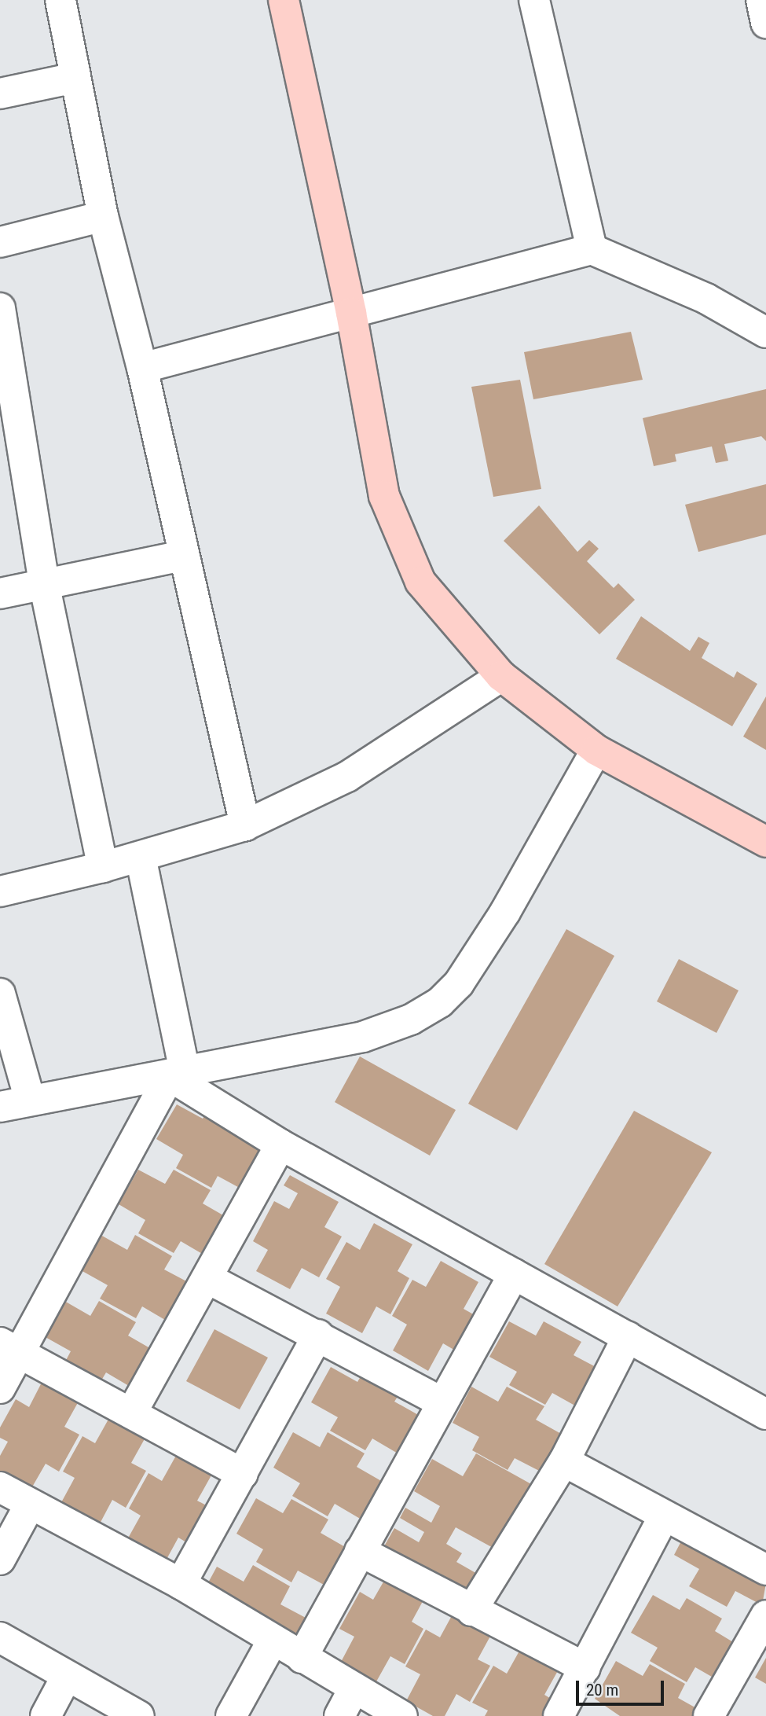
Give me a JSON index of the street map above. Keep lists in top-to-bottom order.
{
  "scale_bar": "20 m"
}
